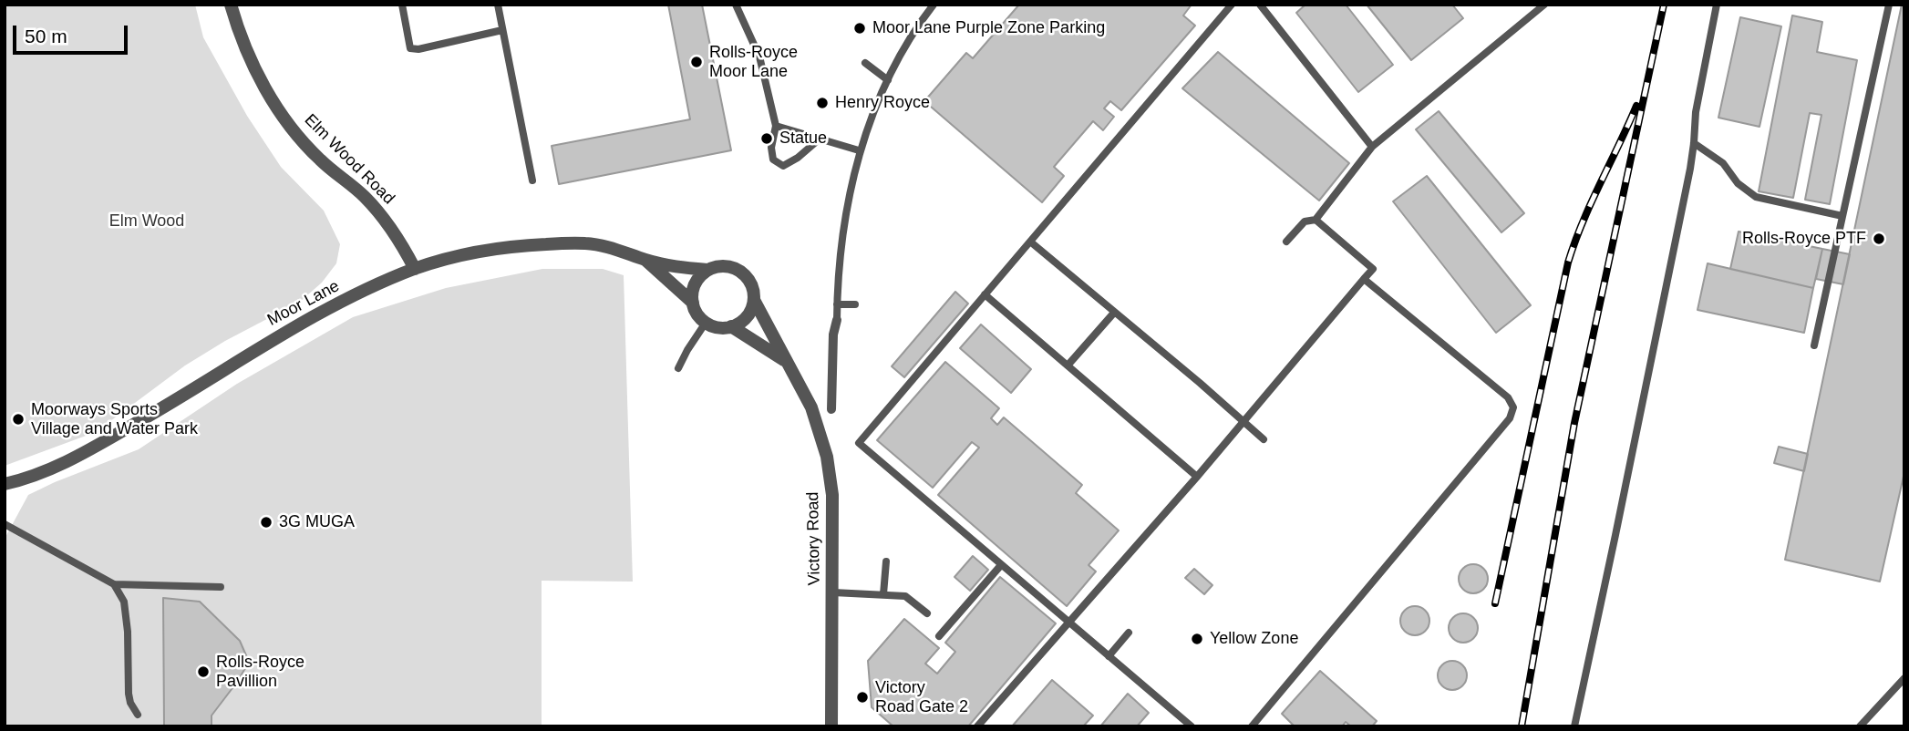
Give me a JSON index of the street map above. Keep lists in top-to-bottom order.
{
  "streets": {
    "street": ["Elm Wood Road", "Moor Lane", "Victory Road"]
  },
  "crossings": [
    ["Elm Wood Road", "Moor Lane"],
    ["Moor Lane", "Victory Road"]
  ],
  "parks": ["Elm Wood"],
  "places": [
    "Moor Lane Purple Zone Parking",
    "Rolls-Royce Moor Lane",
    "Henry Royce",
    "Statue",
    "Rolls-Royce PTF",
    "Moorways Sports Village and Water Park",
    "3G MUGA",
    "Yellow Zone",
    "Rolls-Royce Pavillion",
    "Victory Road Gate 2"
  ],
  "scale_bar": "50 m"
}
